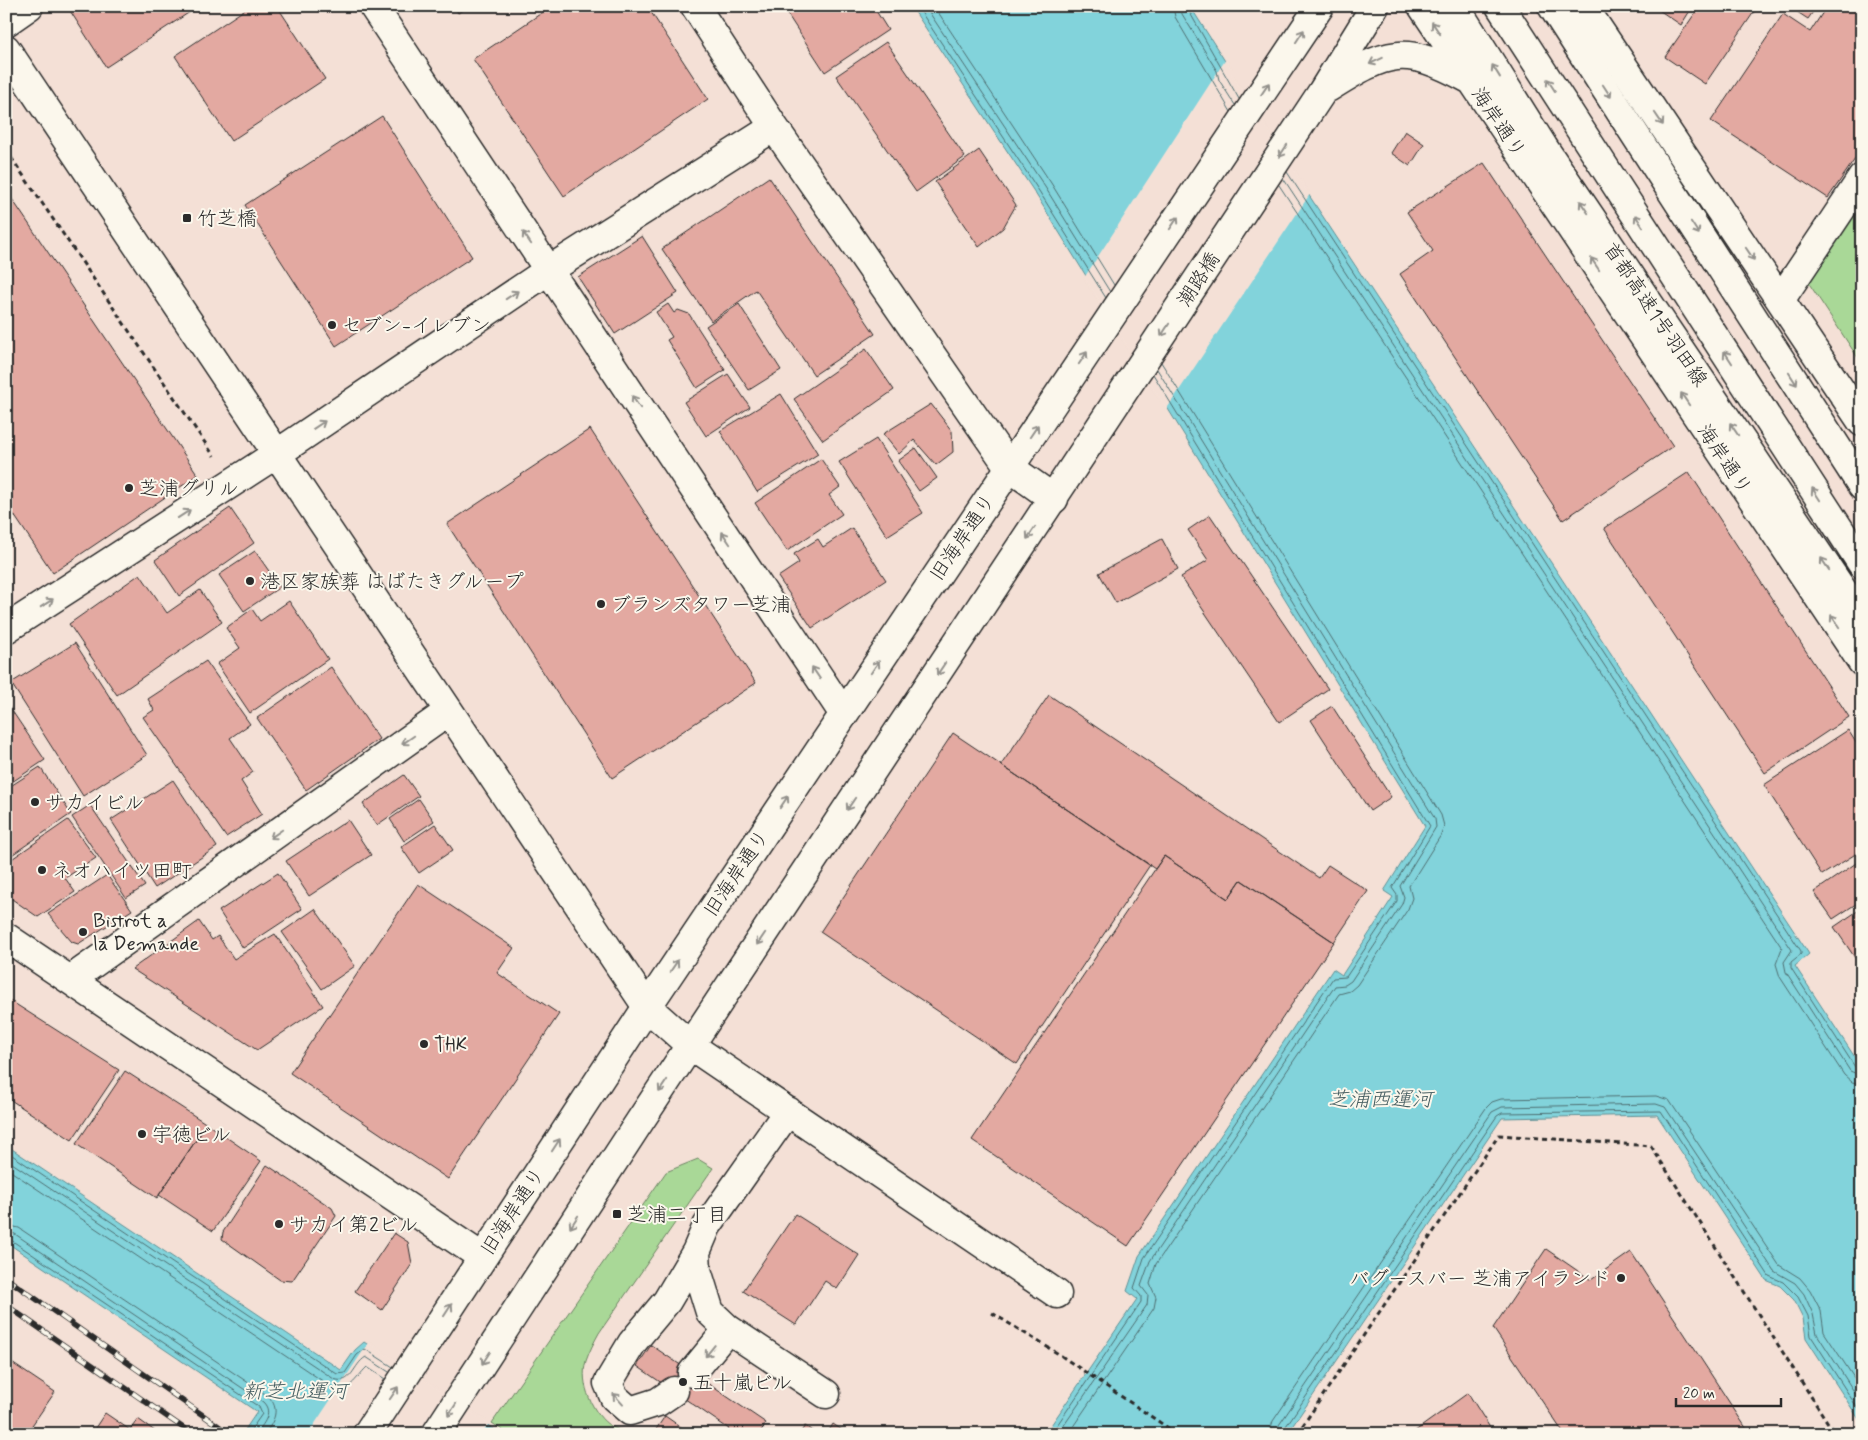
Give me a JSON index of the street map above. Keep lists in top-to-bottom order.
{
  "streets": {
    "main road": [
      "海岸通り",
      "潮路橋",
      "首都高速1号羽田線",
      "旧海岸通り"
    ]
  },
  "one_way": ["潮路橋"],
  "water": ["芝浦西運河", "新芝北運河"],
  "places": {
    "transit": ["竹芝橋", "芝浦二丁目"],
    "other": [
      "セブン-イレブン",
      "芝浦グリル",
      "港区家族葬 はばたきグループ",
      "ブランズタワー芝浦",
      "サカイビル",
      "ネオハイツ田町",
      "Bistrot a la Demande",
      "THK",
      "宇徳ビル",
      "サカイ第2ビル",
      "バグースバー 芝浦アイランド",
      "五十嵐ビル"
    ]
  },
  "scale_bar": "20 m"
}
